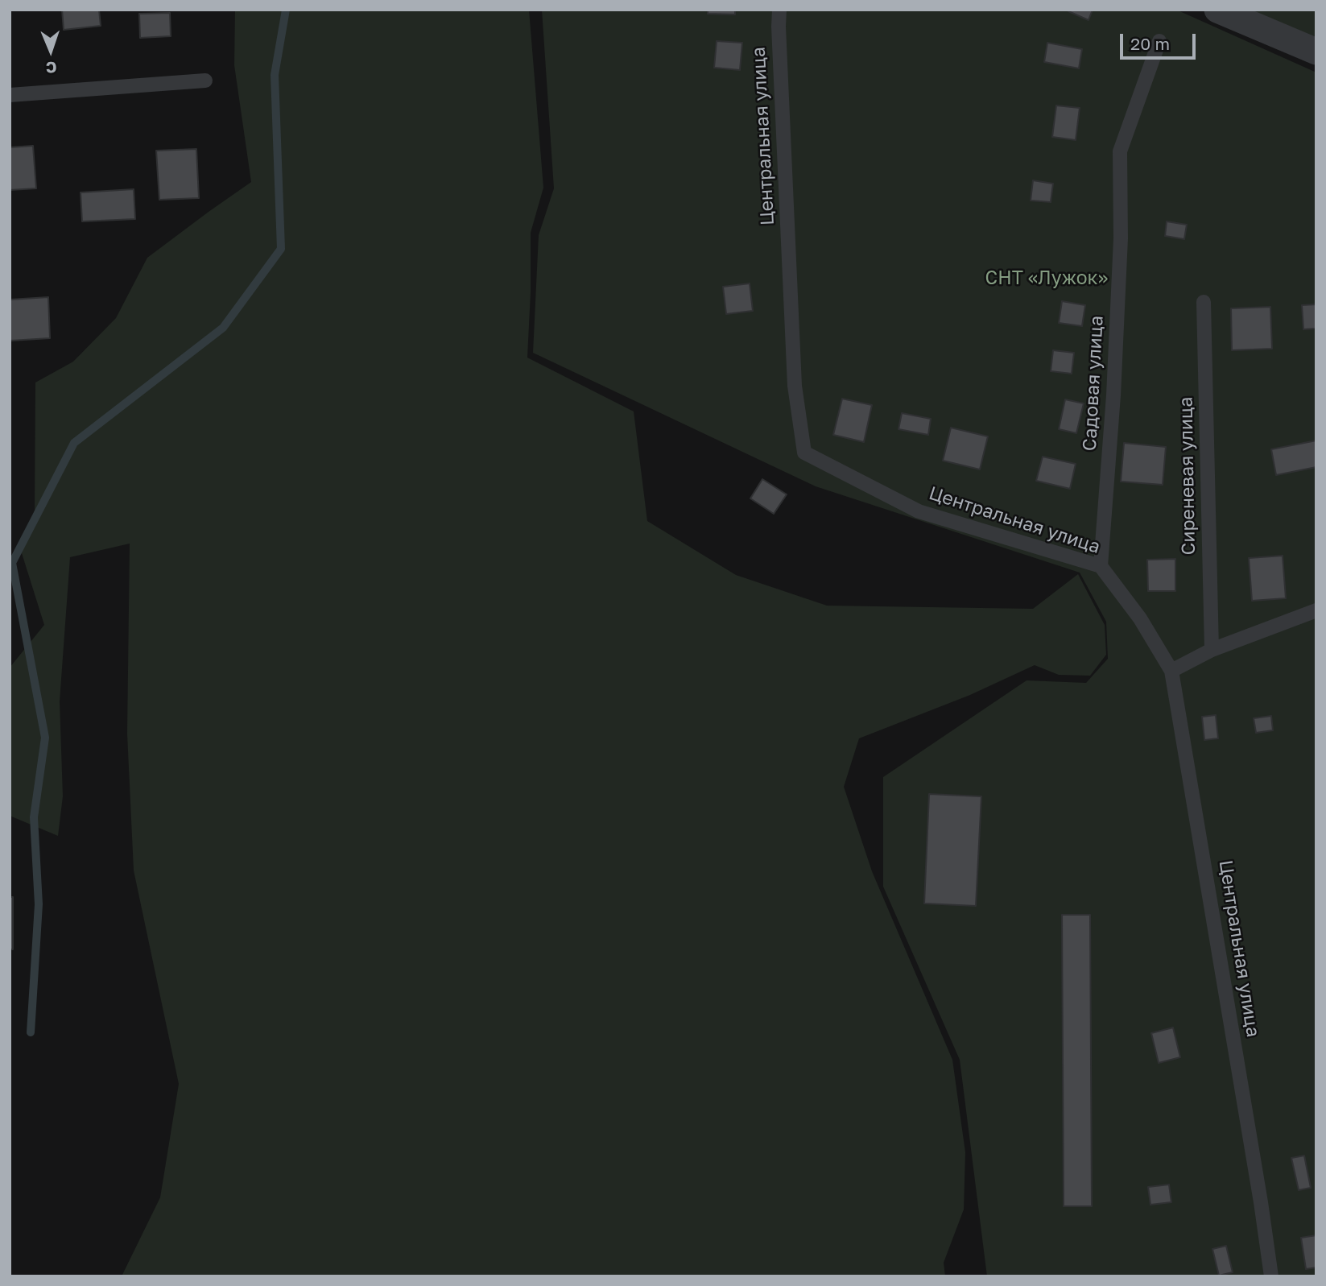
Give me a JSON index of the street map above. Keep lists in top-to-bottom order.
{
  "streets": {
    "lane": ["Центральная улица", "Садовая улица", "Сиреневая улица"]
  },
  "crossings": [
    ["Центральная улица", "Садовая улица"]
  ],
  "parks": ["СНТ «Лужок»"],
  "scale_bar": "20 m",
  "north": "bottom"
}
